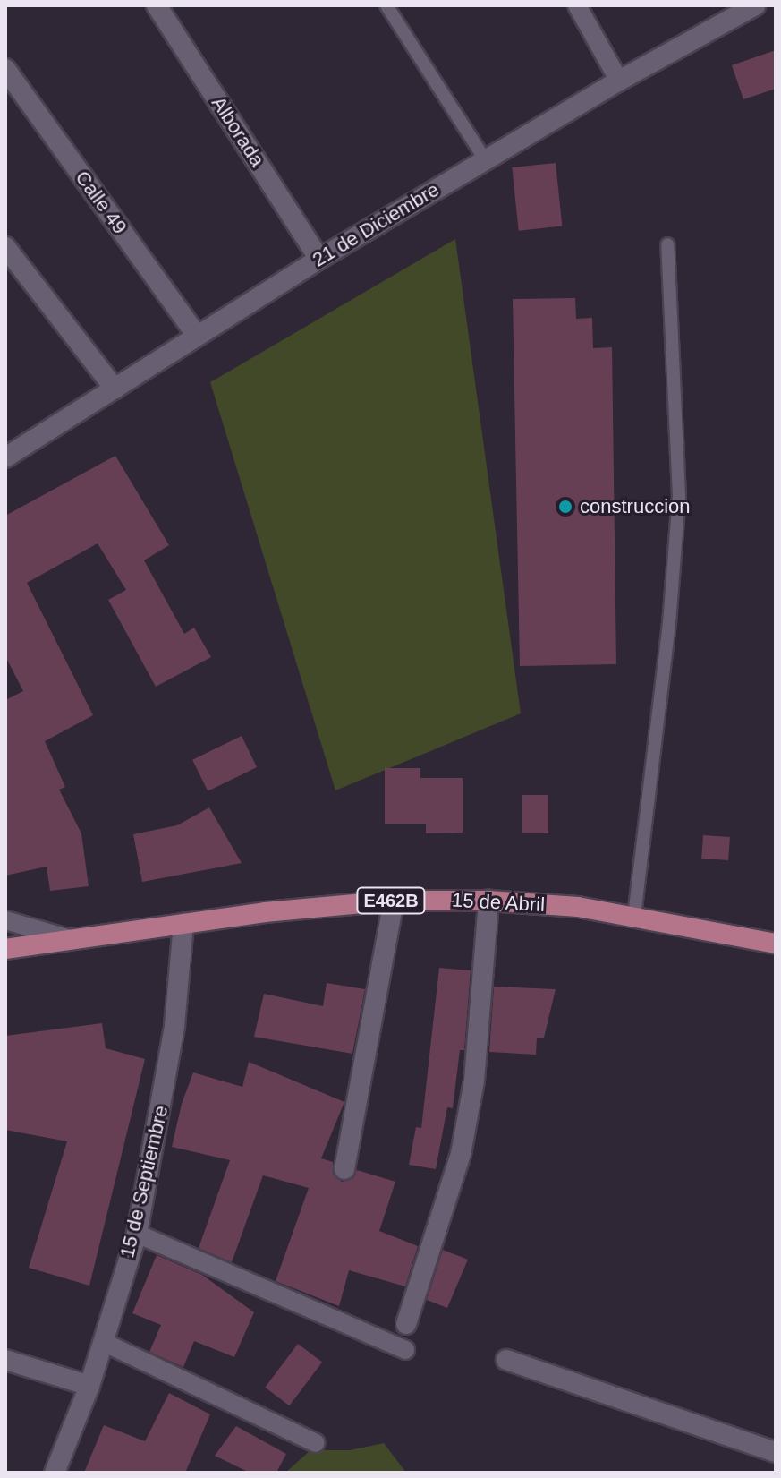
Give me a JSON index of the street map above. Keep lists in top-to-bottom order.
{
  "streets": {
    "main road": ["E462B", "15 de Abril"],
    "street": [
      "Alborada",
      "Calle 49",
      "21 de Diciembre",
      "15 de Septiembre"
    ]
  },
  "crossings": [
    ["Alborada", "21 de Diciembre"],
    ["Calle 49", "21 de Diciembre"],
    ["15 de Abril", "15 de Septiembre"]
  ],
  "places": ["construccion"]
}
